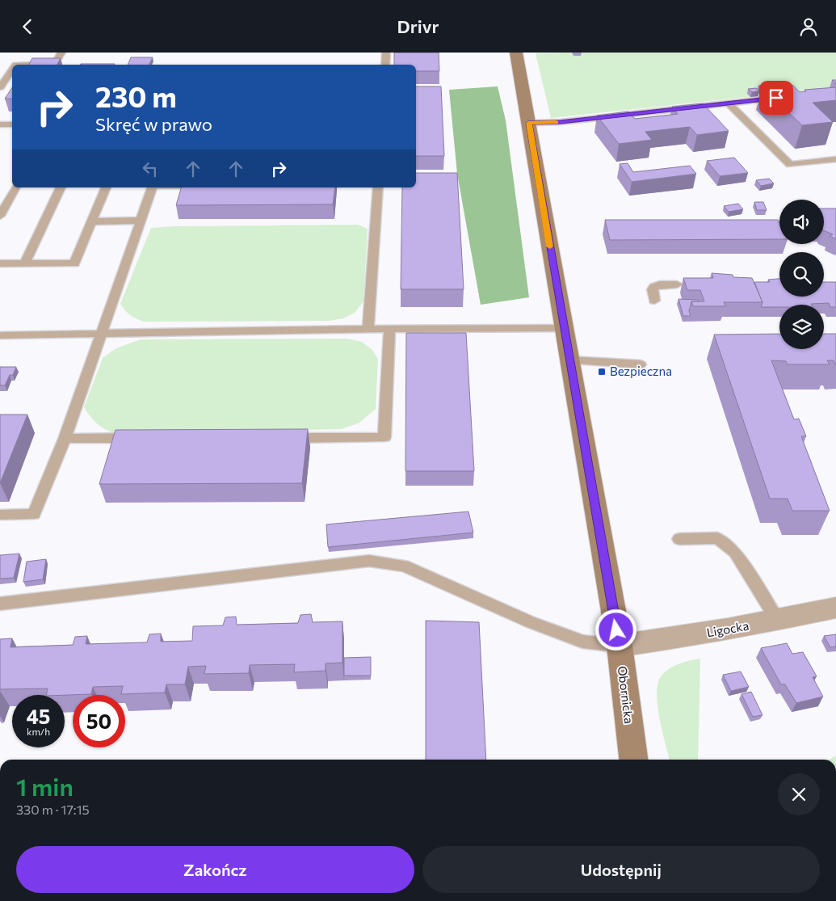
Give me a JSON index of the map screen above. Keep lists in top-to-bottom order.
{
  "streets": {
    "main road": ["Obornicka"],
    "street": ["Ligocka"]
  },
  "crossings": [
    ["Ligocka", "Obornicka"]
  ],
  "places": {
    "transit": ["Bezpieczna"]
  },
  "page": {
    "header": "Drivr",
    "turn": ["230 m", "Skręć w prawo"],
    "speed": "45 km/h",
    "limit": "50",
    "heading": ["1 min", "330 m · 17:15"],
    "buttons": ["Zakończ", "Udostępnij"]
  }
}
